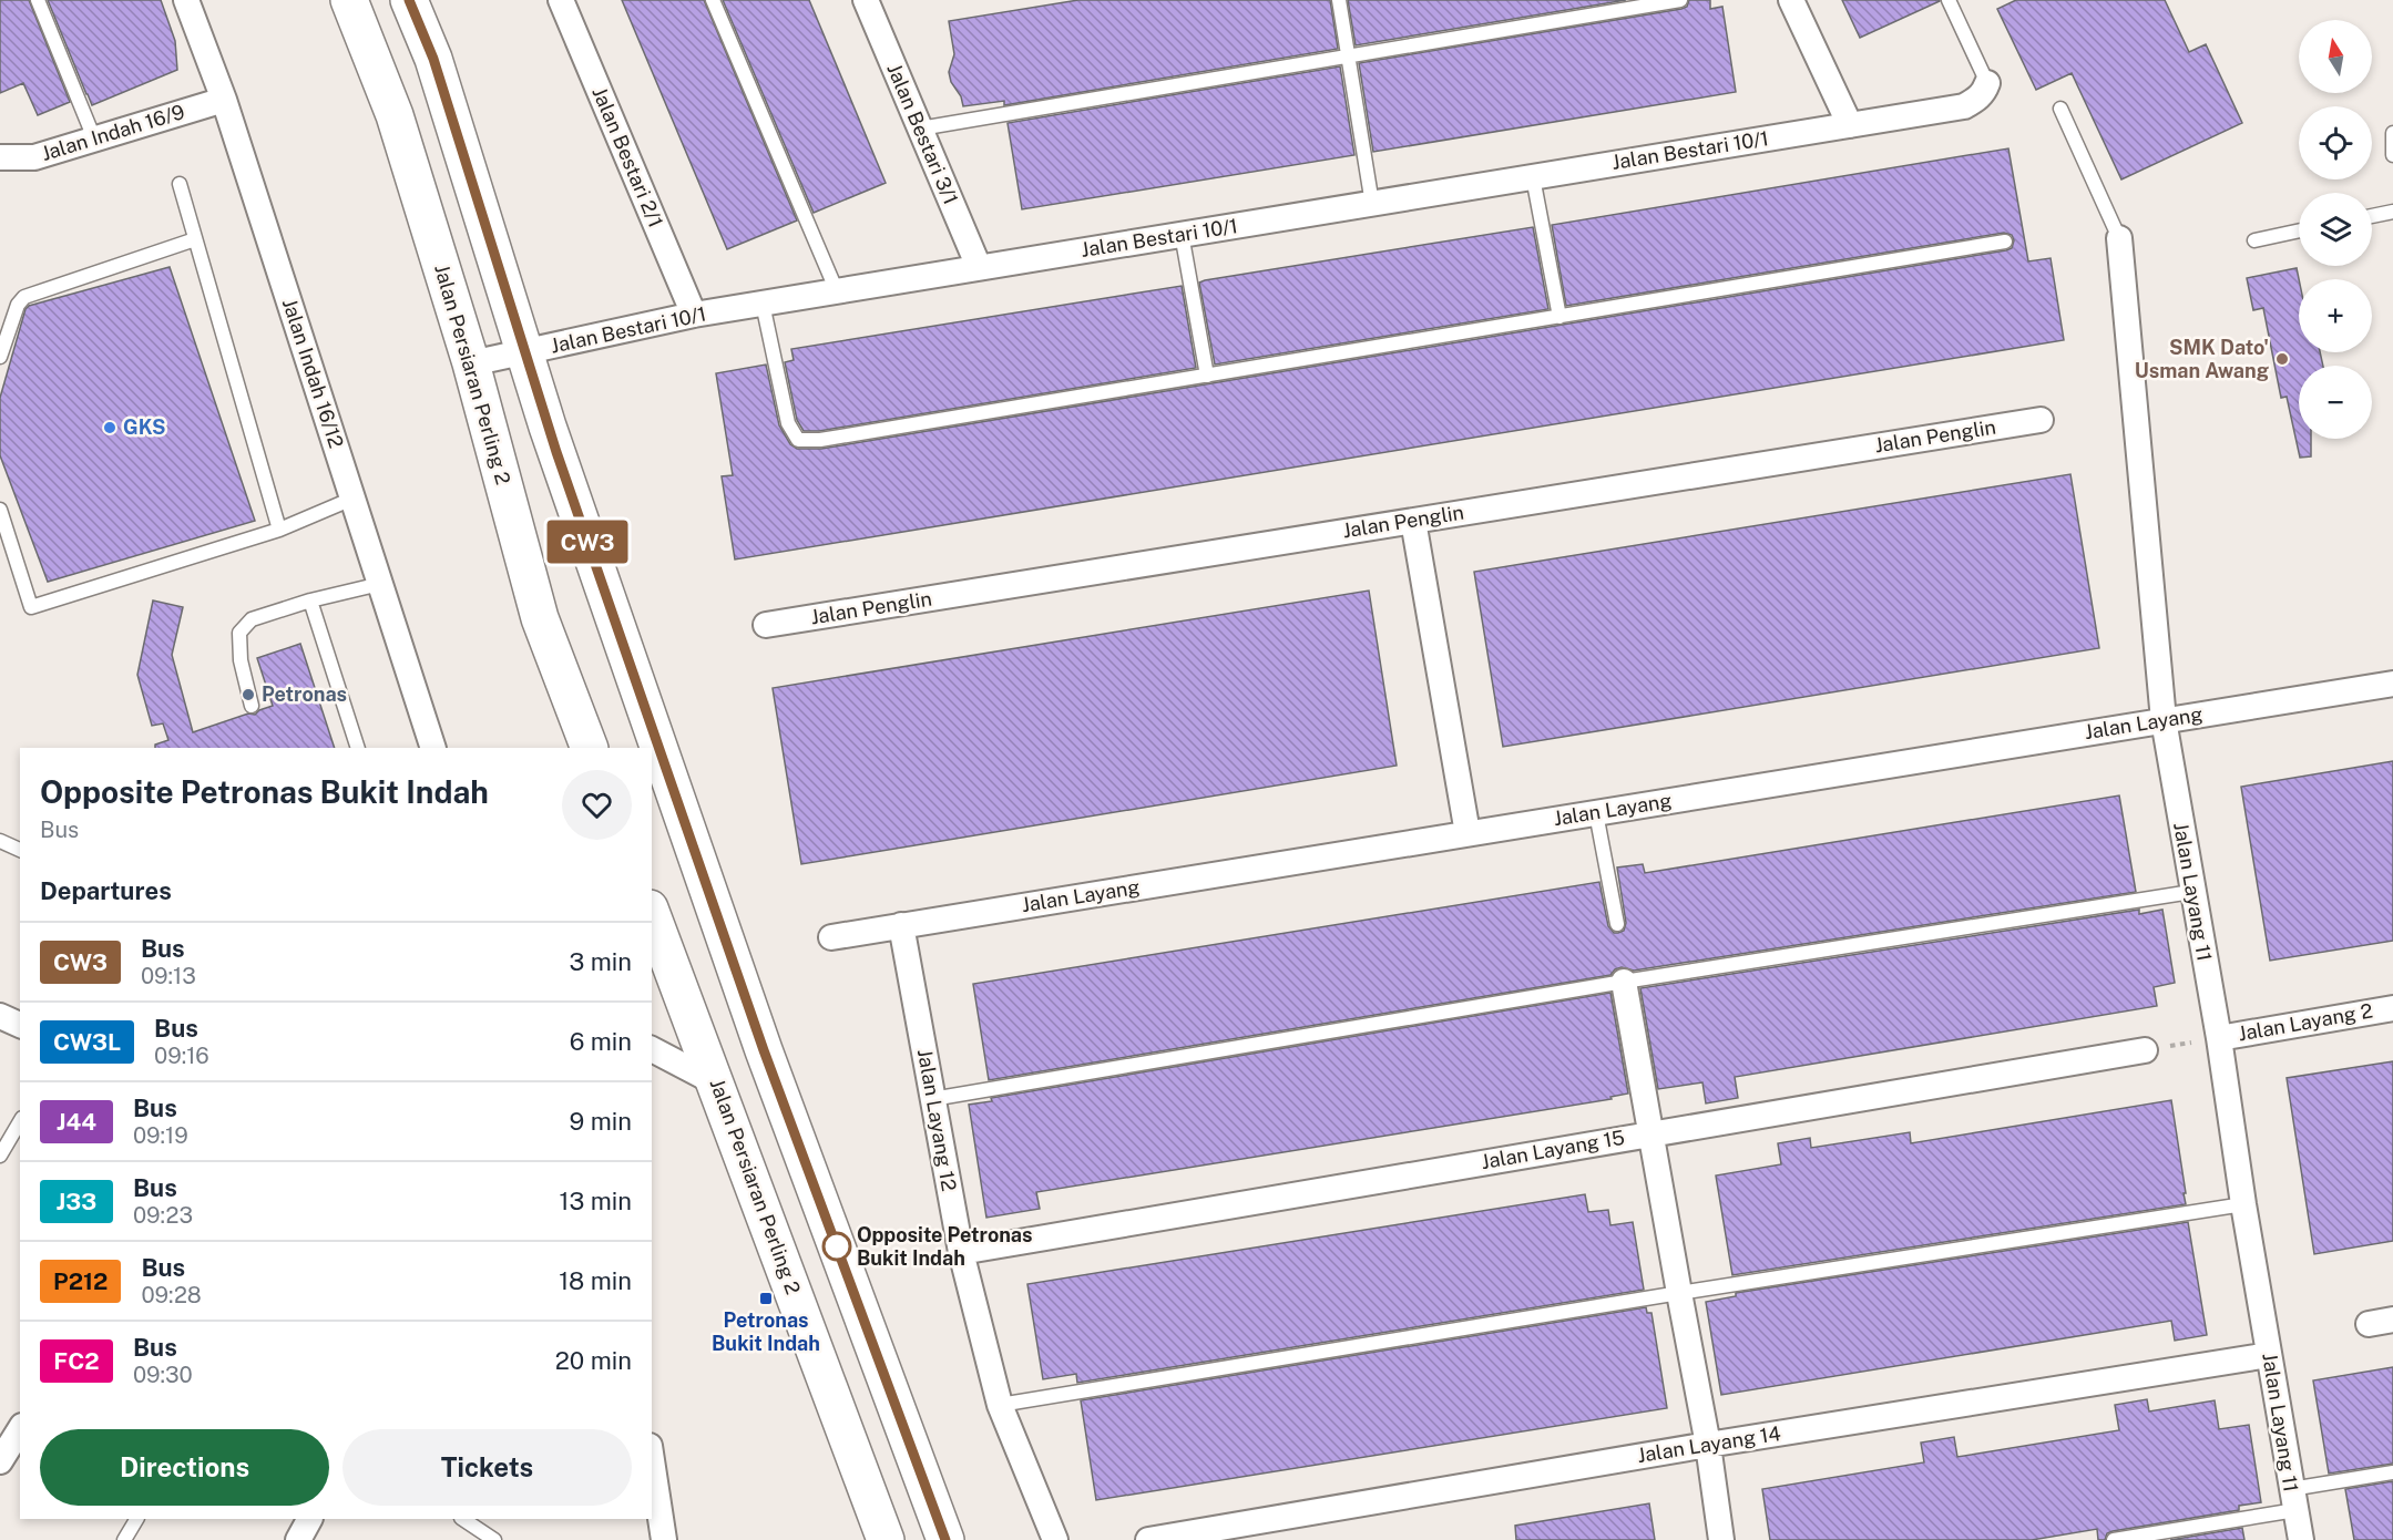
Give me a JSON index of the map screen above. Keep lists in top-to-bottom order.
{
  "streets": {
    "main road": ["Jalan Persiaran Perling 2"],
    "street": [
      "Jalan Indah 16/9",
      "Jalan Bestari 3/1",
      "Jalan Bestari 10/1",
      "Jalan Bestari 2/1",
      "Jalan Indah 16/12",
      "Jalan Penglin",
      "Jalan Layang",
      "Jalan Layang 11",
      "Jalan Layang 2",
      "Jalan Layang 12",
      "Jalan Layang 15",
      "Jalan Layang 14"
    ]
  },
  "crossings": [
    ["Jalan Indah 16/9", "Jalan Indah 16/12"],
    ["Jalan Bestari 3/1", "Jalan Bestari 10/1"],
    ["Jalan Bestari 10/1", "Jalan Bestari 2/1"],
    ["Jalan Bestari 10/1", "Jalan Persiaran Perling 2"],
    ["Jalan Layang", "Jalan Layang 11"],
    ["Jalan Layang", "Jalan Layang 12"],
    ["Jalan Layang 11", "Jalan Layang 2"],
    ["Jalan Layang 11", "Jalan Layang 14"],
    ["Jalan Layang 12", "Jalan Layang 15"]
  ],
  "places": {
    "other": [
      "SMK Dato' Usman Awang",
      "GKS",
      "Petronas",
      "Opposite Petronas Bukit Indah"
    ],
    "transit": ["Petronas Bukit Indah"]
  },
  "lines": ["bus line CW3"],
  "north": "top",
  "page": {
    "on_map": "CW3",
    "map_buttons": ["+", "−"],
    "heading": [
      ["Opposite Petronas Bukit Indah", "Bus"],
      "Departures"
    ],
    "list": [
      {
        "mark": "CW3",
        "name": "Bus",
        "note": "09:13",
        "value": "3 min"
      },
      {
        "mark": "CW3L",
        "name": "Bus",
        "note": "09:16",
        "value": "6 min"
      },
      {
        "mark": "J44",
        "name": "Bus",
        "note": "09:19",
        "value": "9 min"
      },
      {
        "mark": "J33",
        "name": "Bus",
        "note": "09:23",
        "value": "13 min"
      },
      {
        "mark": "P212",
        "name": "Bus",
        "note": "09:28",
        "value": "18 min"
      },
      {
        "mark": "FC2",
        "name": "Bus",
        "note": "09:30",
        "value": "20 min"
      }
    ],
    "buttons": ["Directions", "Tickets"]
  }
}
